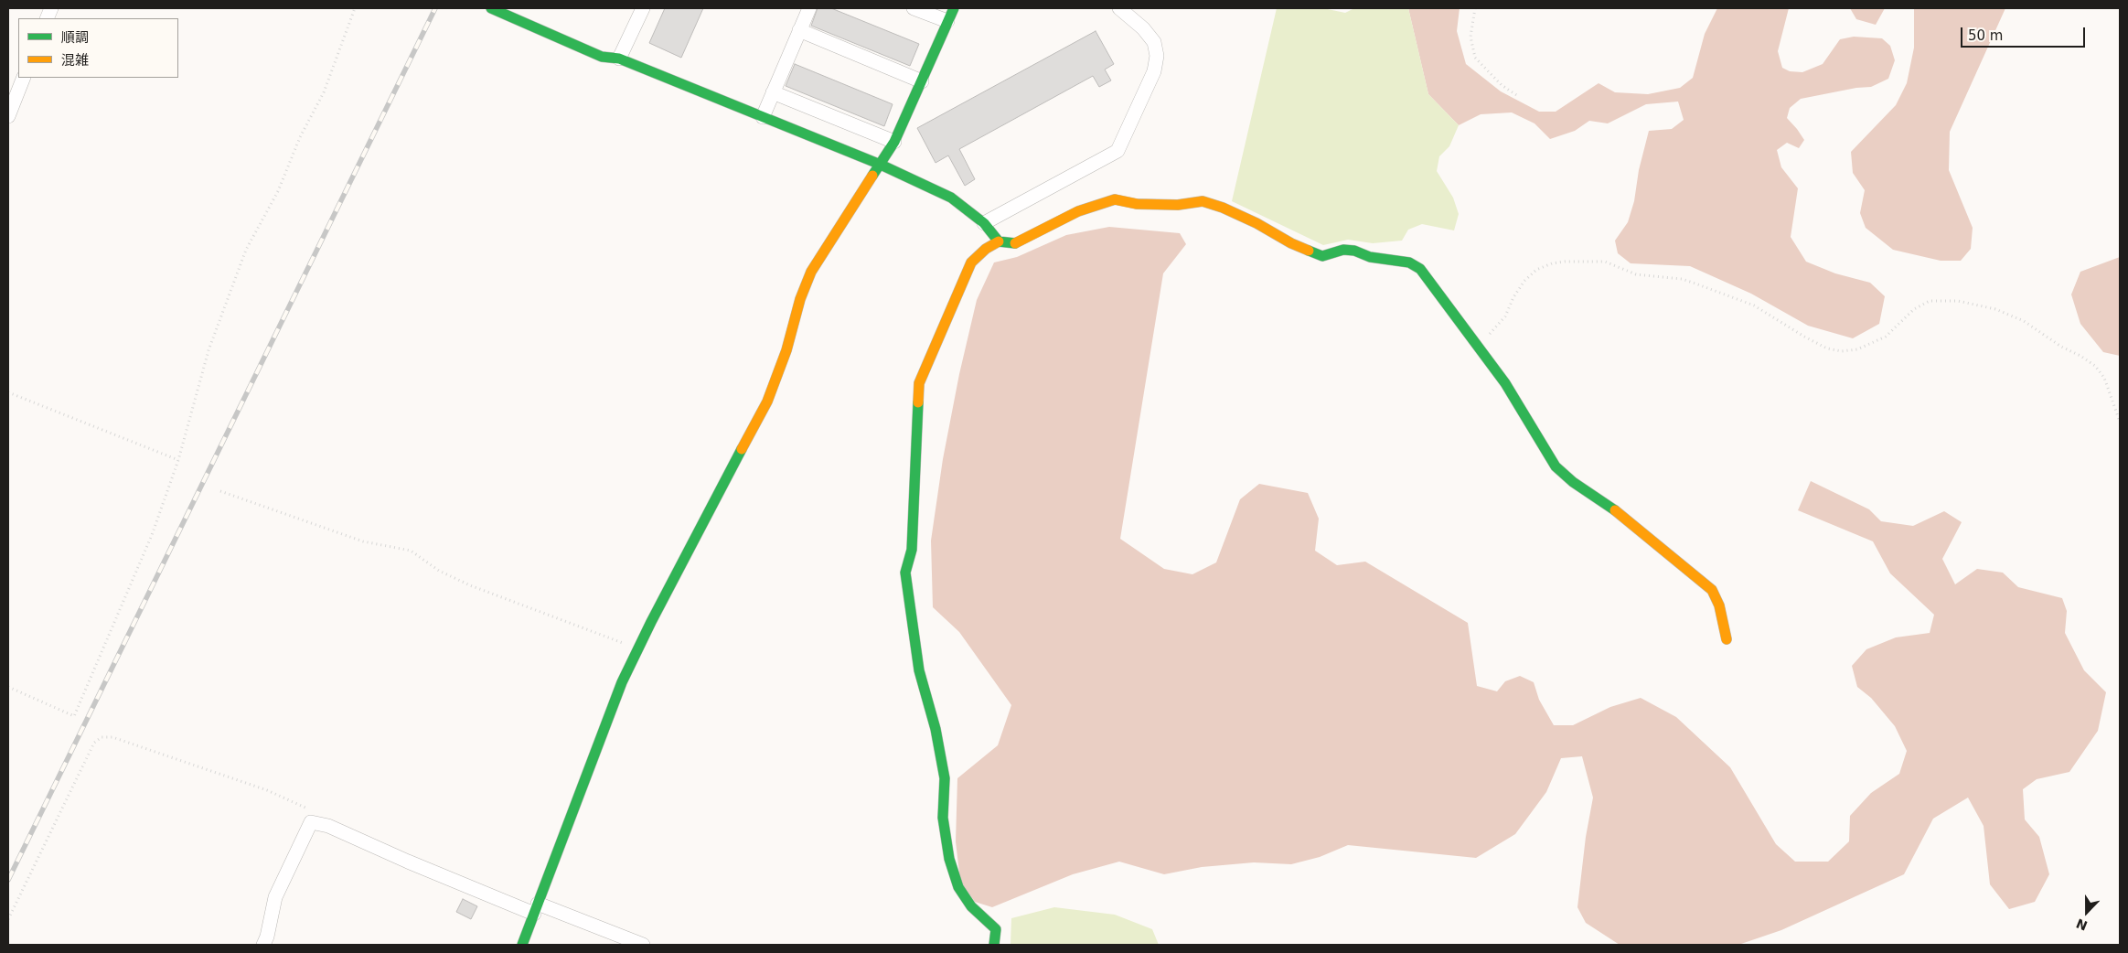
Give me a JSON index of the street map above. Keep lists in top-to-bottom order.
{
  "legend": ["順調", "混雑"],
  "scale_bar": "50 m",
  "north": "bottom"
}
